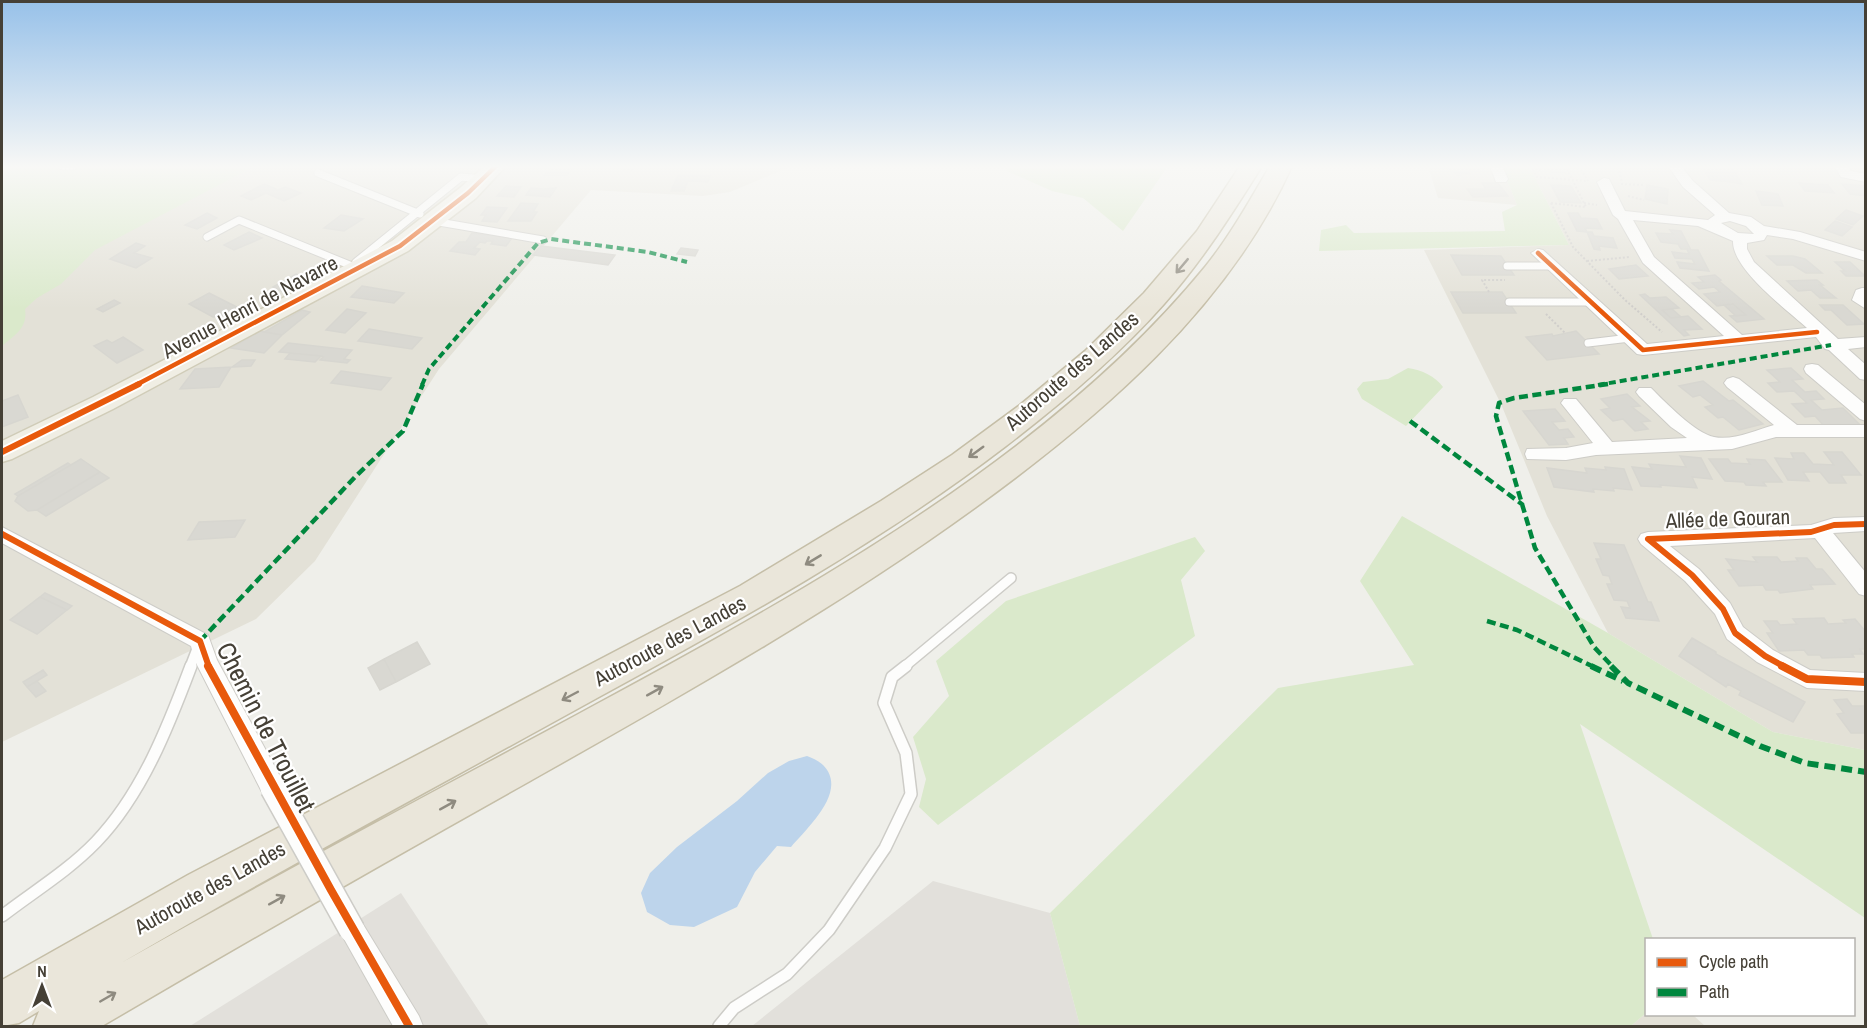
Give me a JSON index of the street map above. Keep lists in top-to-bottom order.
{
  "streets": {
    "highway": ["Autoroute des Landes"],
    "main road": ["Avenue Henri de Navarre"],
    "street": ["Allée de Gouran", "Chemin de Trouillet"]
  },
  "legend": ["Cycle path", "Path"],
  "north": "top"
}
